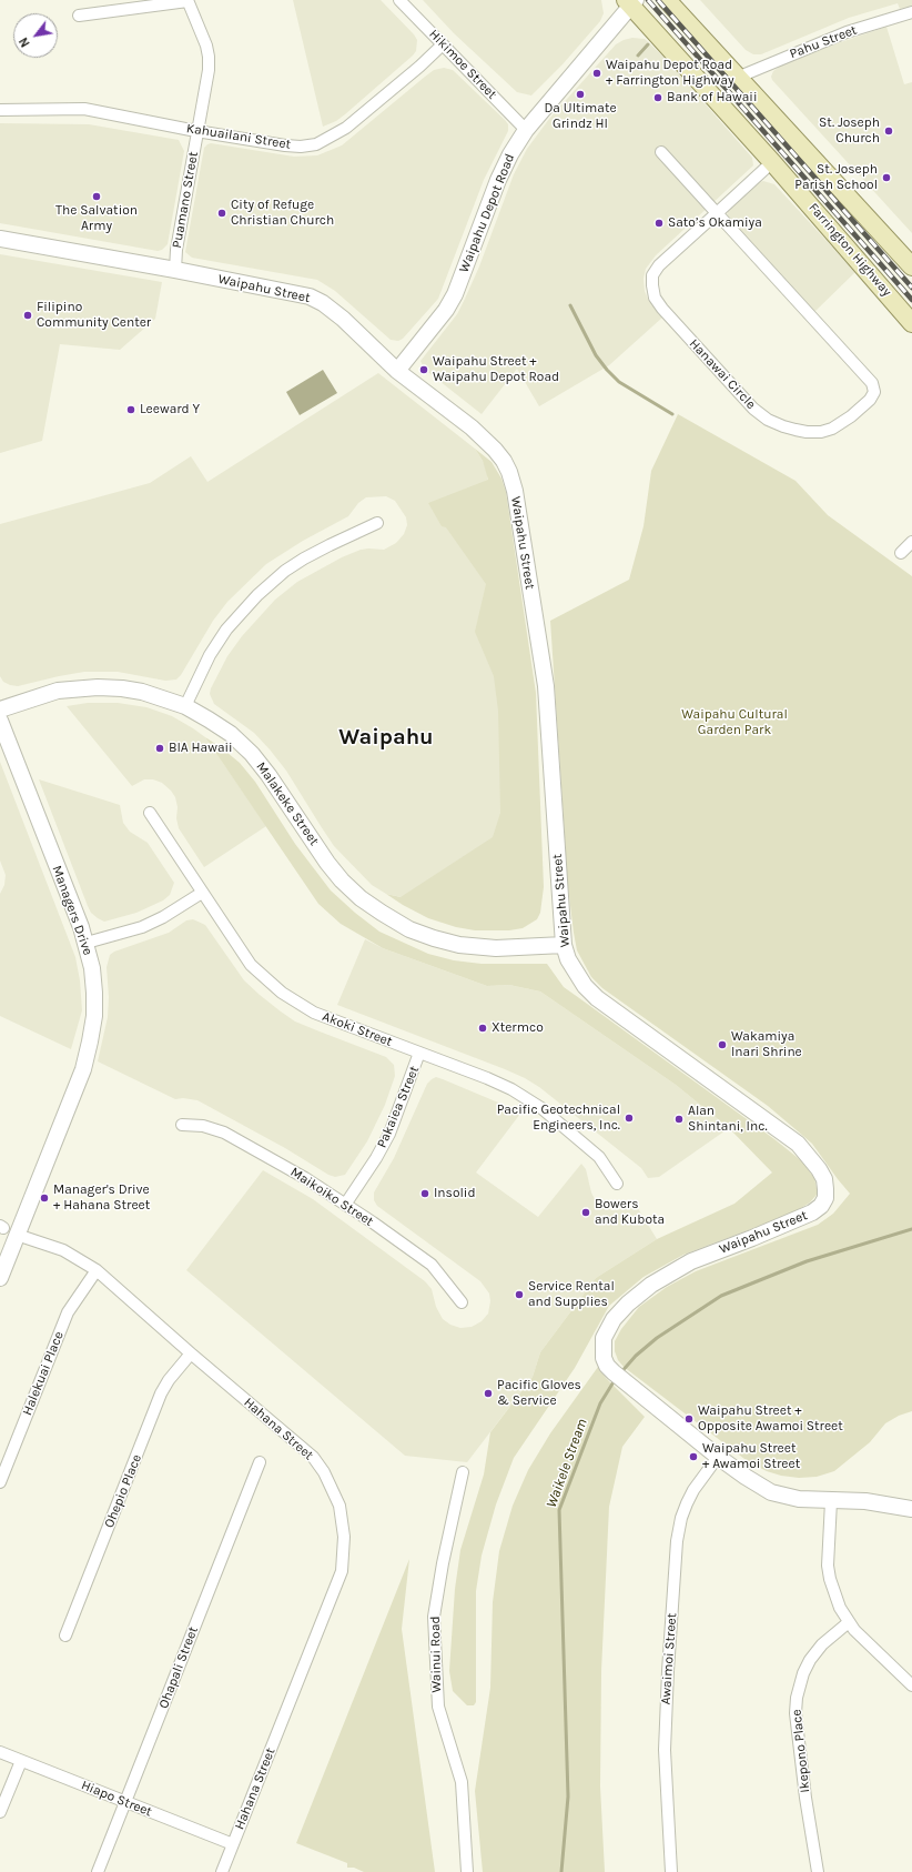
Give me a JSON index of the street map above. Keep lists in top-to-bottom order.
{
  "streets": {
    "main road": ["Farrington Highway"],
    "street": [
      "Pahu Street",
      "Hikimoe Street",
      "Kahuailani Street",
      "Puamano Street",
      "Waipahu Depot Road",
      "Waipahu Street",
      "Hanawai Circle",
      "Malakeke Street",
      "Managers Drive",
      "Akoki Street",
      "Pakaiea Street",
      "Maikoiko Street",
      "Halekuai Place",
      "Hahana Street",
      "Ohepio Place",
      "Wainui Road",
      "Awaimoi Street",
      "Ohapali Street",
      "Ikepono Place",
      "Hiapo Street"
    ]
  },
  "crossings": [
    ["Hikimoe Street", "Kahuailani Street"],
    ["Hikimoe Street", "Waipahu Depot Road"],
    ["Kahuailani Street", "Puamano Street"],
    ["Puamano Street", "Waipahu Street"],
    ["Waipahu Depot Road", "Farrington Highway"],
    ["Waipahu Depot Road", "Waipahu Street"],
    ["Farrington Highway", "Hanawai Circle"],
    ["Waipahu Street", "Malakeke Street"],
    ["Waipahu Street", "Awaimoi Street"],
    ["Managers Drive", "Hahana Street"],
    ["Akoki Street", "Pakaiea Street"],
    ["Pakaiea Street", "Maikoiko Street"],
    ["Halekuai Place", "Hahana Street"],
    ["Hahana Street", "Ohepio Place"],
    ["Hahana Street", "Hiapo Street"],
    ["Ohapali Street", "Hiapo Street"]
  ],
  "districts": ["Waipahu"],
  "water": ["Waikele Stream"],
  "parks": ["Waipahu Cultural Garden Park"],
  "places": [
    "Waipahu Depot Road + Farrington Highway",
    "Da Ultimate Grindz HI",
    "Bank of Hawaii",
    "St. Joseph Church",
    "St. Joseph Parish School",
    "The Salvation Army",
    "City of Refuge Christian Church",
    "Sato’s Okamiya",
    "Filipino Community Center",
    "Waipahu Street + Waipahu Depot Road",
    "Leeward Y",
    "BIA Hawaii",
    "Xtermco",
    "Wakamiya Inari Shrine",
    "Pacific Geotechnical Engineers, Inc.",
    "Alan Shintani, Inc.",
    "Insolid",
    "Manager's Drive + Hahana Street",
    "Bowers and Kubota",
    "Service Rental and Supplies",
    "Pacific Gloves & Service",
    "Waipahu Street + Opposite Awamoi Street",
    "Waipahu Street + Awamoi Street"
  ],
  "north": "bottom left"
}
